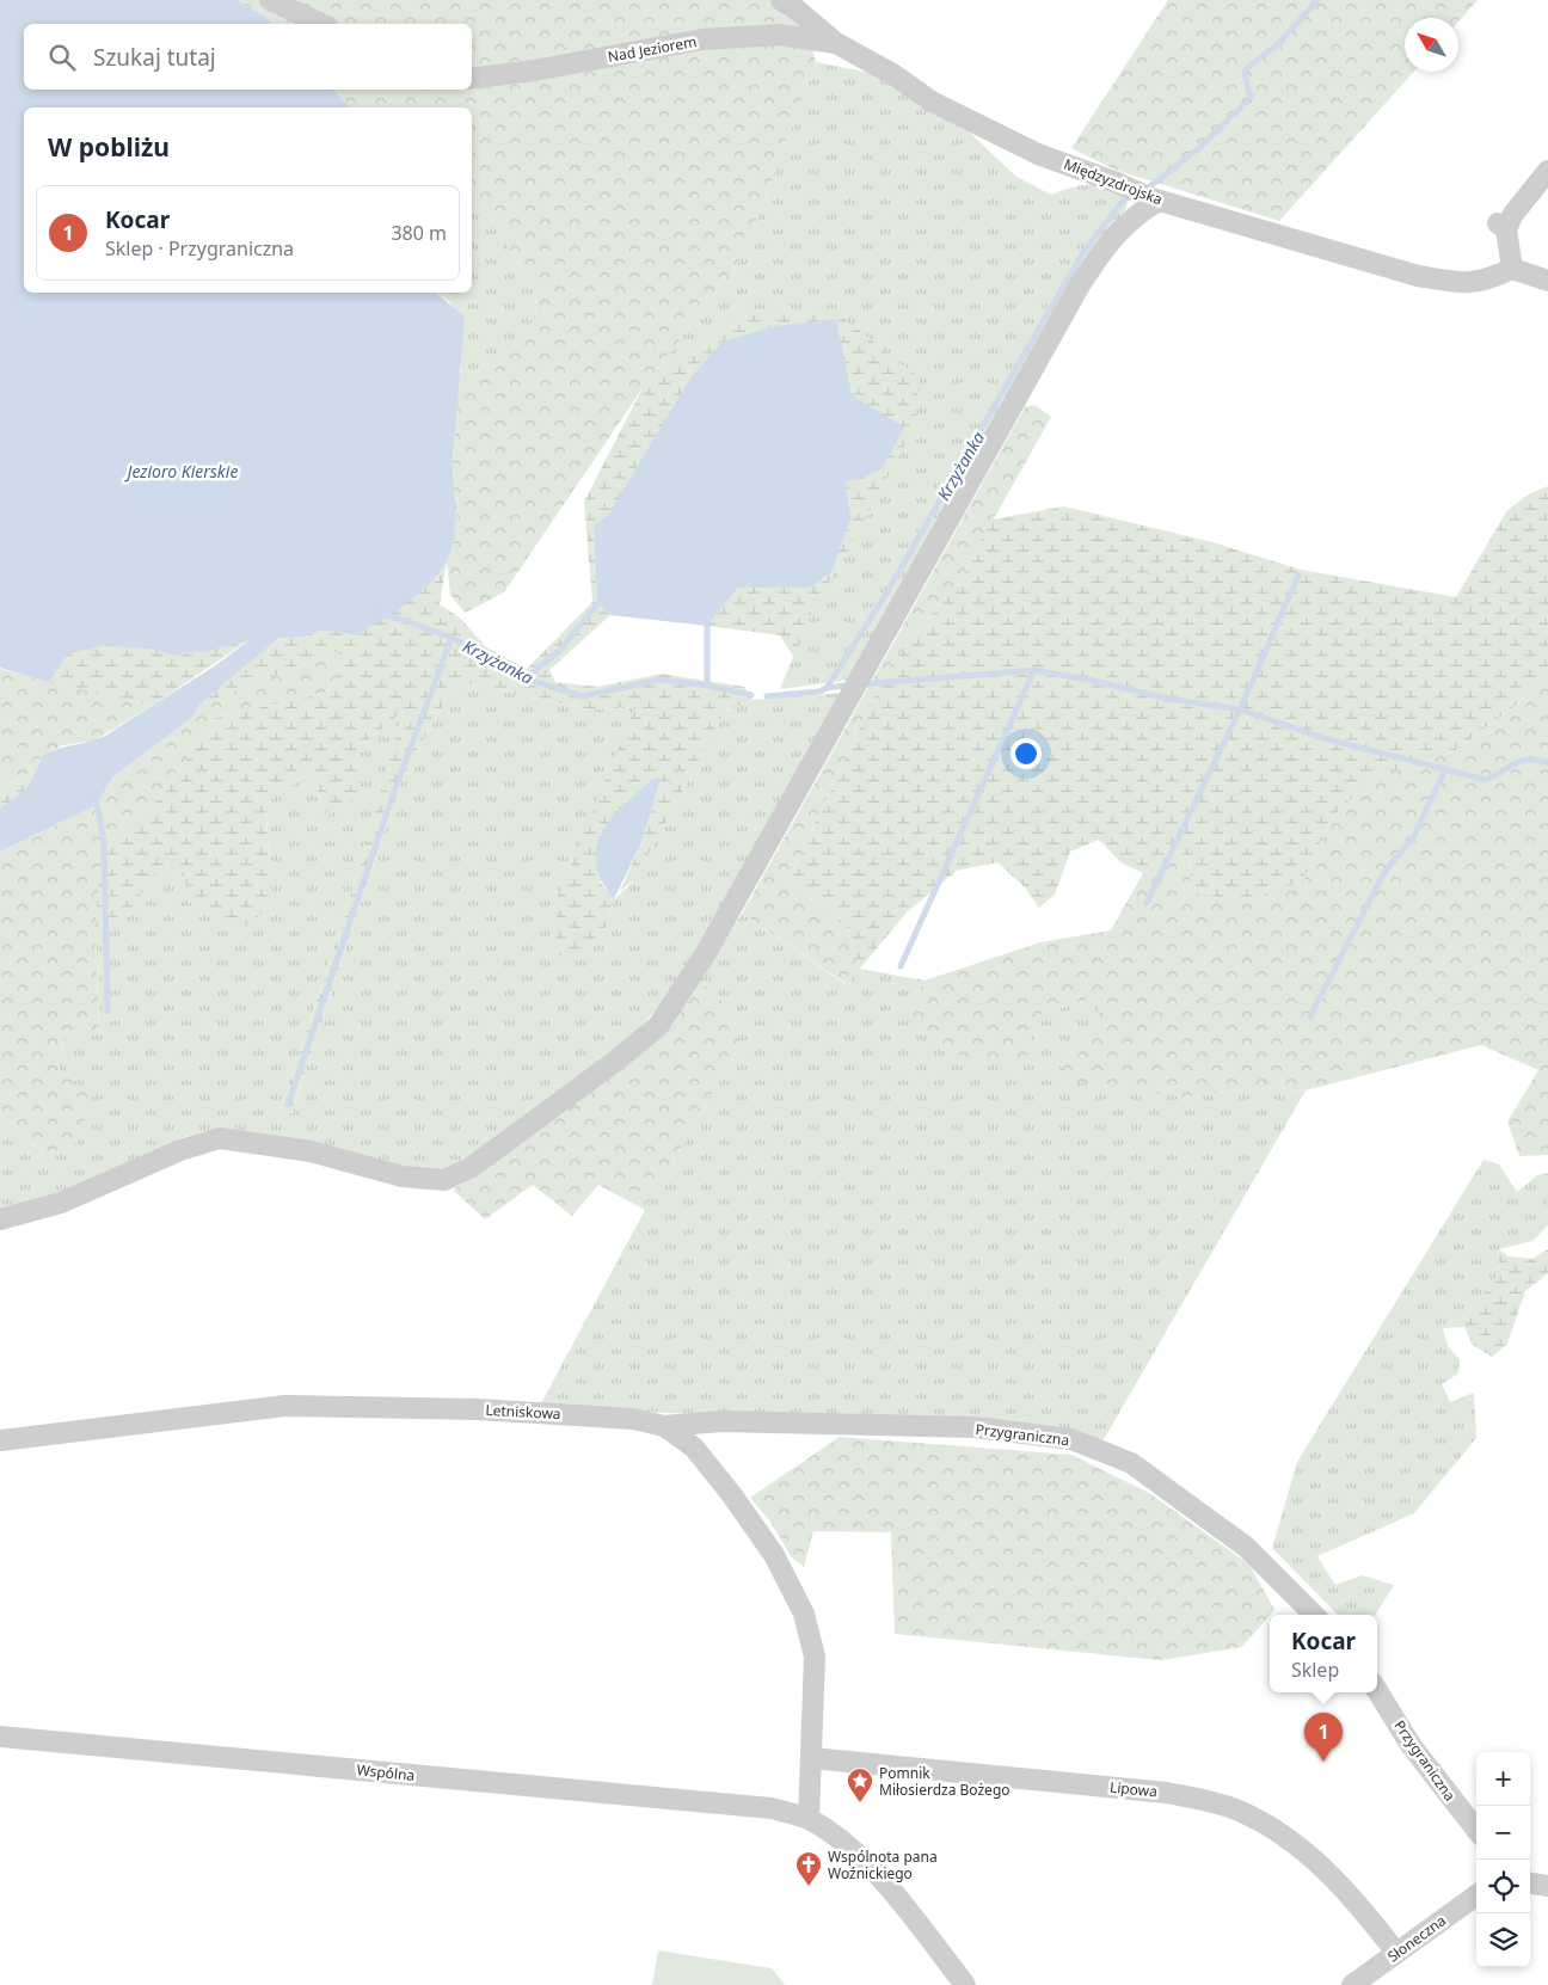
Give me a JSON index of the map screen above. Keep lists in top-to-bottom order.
{
  "streets": {
    "street": [
      "Nad Jeziorem",
      "Międzyzdrojska",
      "Letniskowa",
      "Przygraniczna",
      "Wspólna",
      "Lipowa",
      "Słoneczna"
    ]
  },
  "crossings": [
    ["Nad Jeziorem", "Międzyzdrojska"],
    ["Letniskowa", "Przygraniczna"],
    ["Letniskowa", "Wspólna"],
    ["Letniskowa", "Lipowa"],
    ["Lipowa", "Słoneczna"]
  ],
  "water": ["Krzyżanka", "Jezioro Kierskie"],
  "places": {
    "place": ["Pomnik Miłosierdza Bożego"],
    "church": ["Wspólnota pana Woźnickiego"]
  },
  "north": "top left",
  "page": {
    "search": "Szukaj tutaj",
    "heading": "W pobliżu",
    "list": [
      {
        "mark": "1",
        "name": "Kocar",
        "note": "Sklep · Przygraniczna",
        "value": "380 m"
      }
    ],
    "popup": ["Kocar", "Sklep"],
    "pins": "1",
    "map_buttons": ["+", "−"]
  }
}
